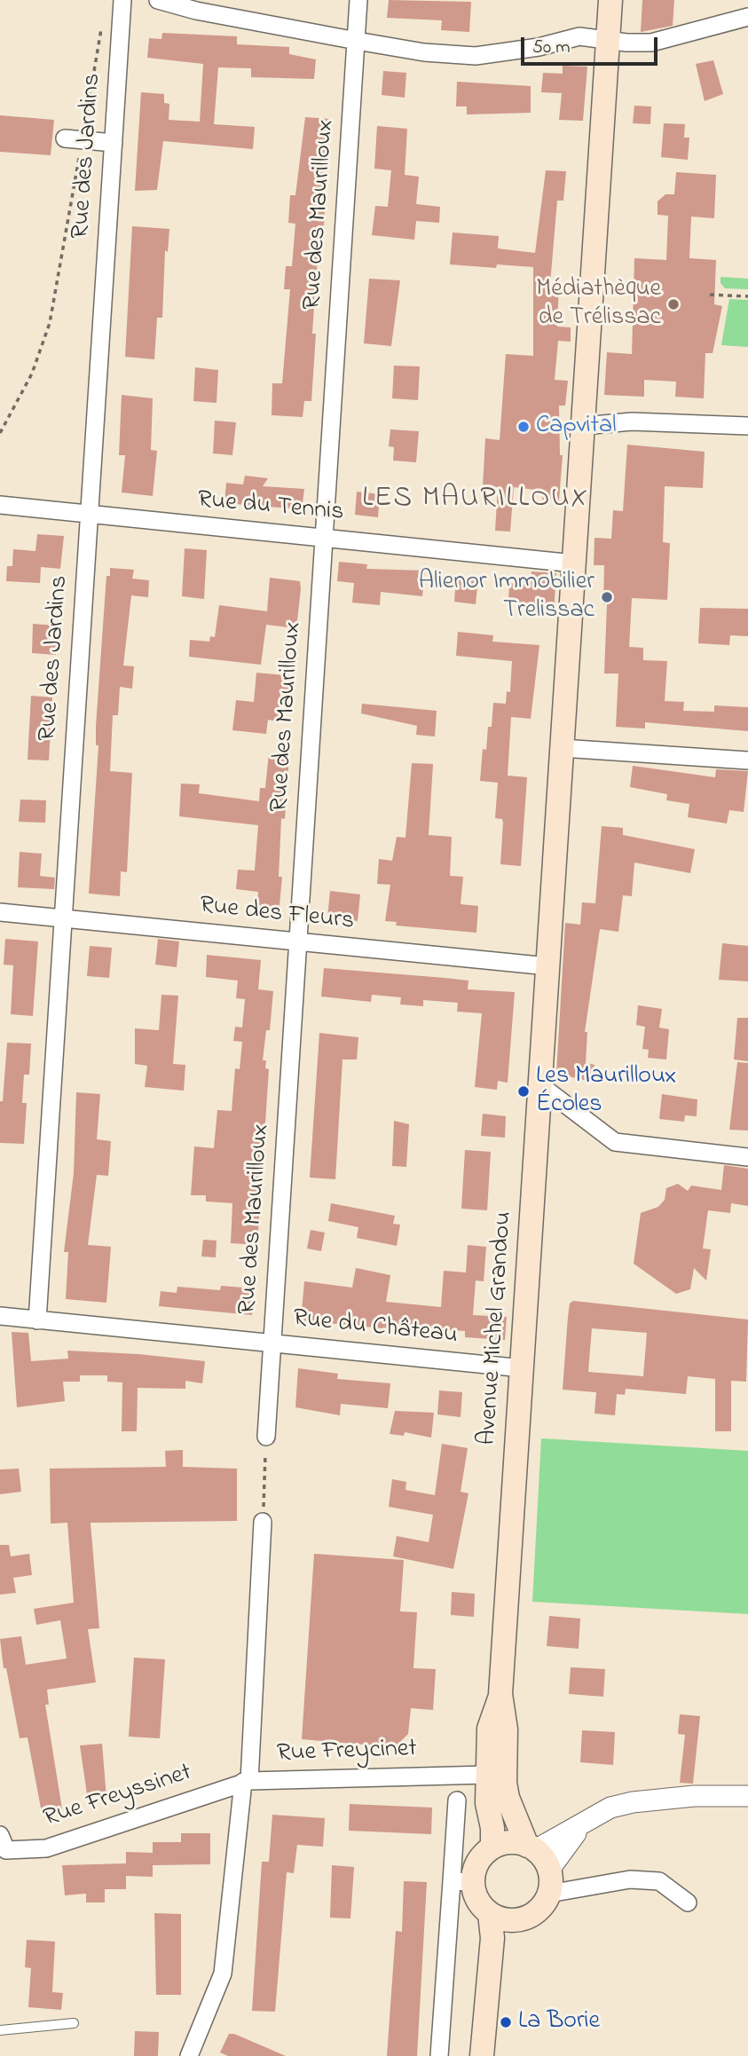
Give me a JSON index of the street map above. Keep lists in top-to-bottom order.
{
  "streets": {
    "main road": ["Avenue Michel Grandou"],
    "street": [
      "Rue des Jardins",
      "Rue des Maurilloux",
      "Rue du Tennis",
      "Rue des Fleurs",
      "Rue du Château",
      "Rue Freycinet",
      "Rue Freyssinet"
    ]
  },
  "crossings": [
    ["Rue des Jardins", "Rue du Tennis"],
    ["Rue des Jardins", "Rue des Fleurs"],
    ["Rue des Jardins", "Rue du Château"],
    ["Rue des Maurilloux", "Rue du Tennis"],
    ["Rue des Maurilloux", "Rue des Fleurs"],
    ["Rue des Maurilloux", "Rue du Château"],
    ["Rue du Tennis", "Avenue Michel Grandou"],
    ["Rue des Fleurs", "Avenue Michel Grandou"],
    ["Rue du Château", "Avenue Michel Grandou"],
    ["Avenue Michel Grandou", "Rue Freycinet"],
    ["Rue Freycinet", "Rue Freyssinet"]
  ],
  "districts": ["LES MAURILLOUX"],
  "places": [
    "Médiathèque de Trélissac",
    "Capvital",
    "Alienor Immobilier Trelissac",
    "Les Maurilloux Écoles",
    "La Borie"
  ],
  "scale_bar": "50 m"
}
